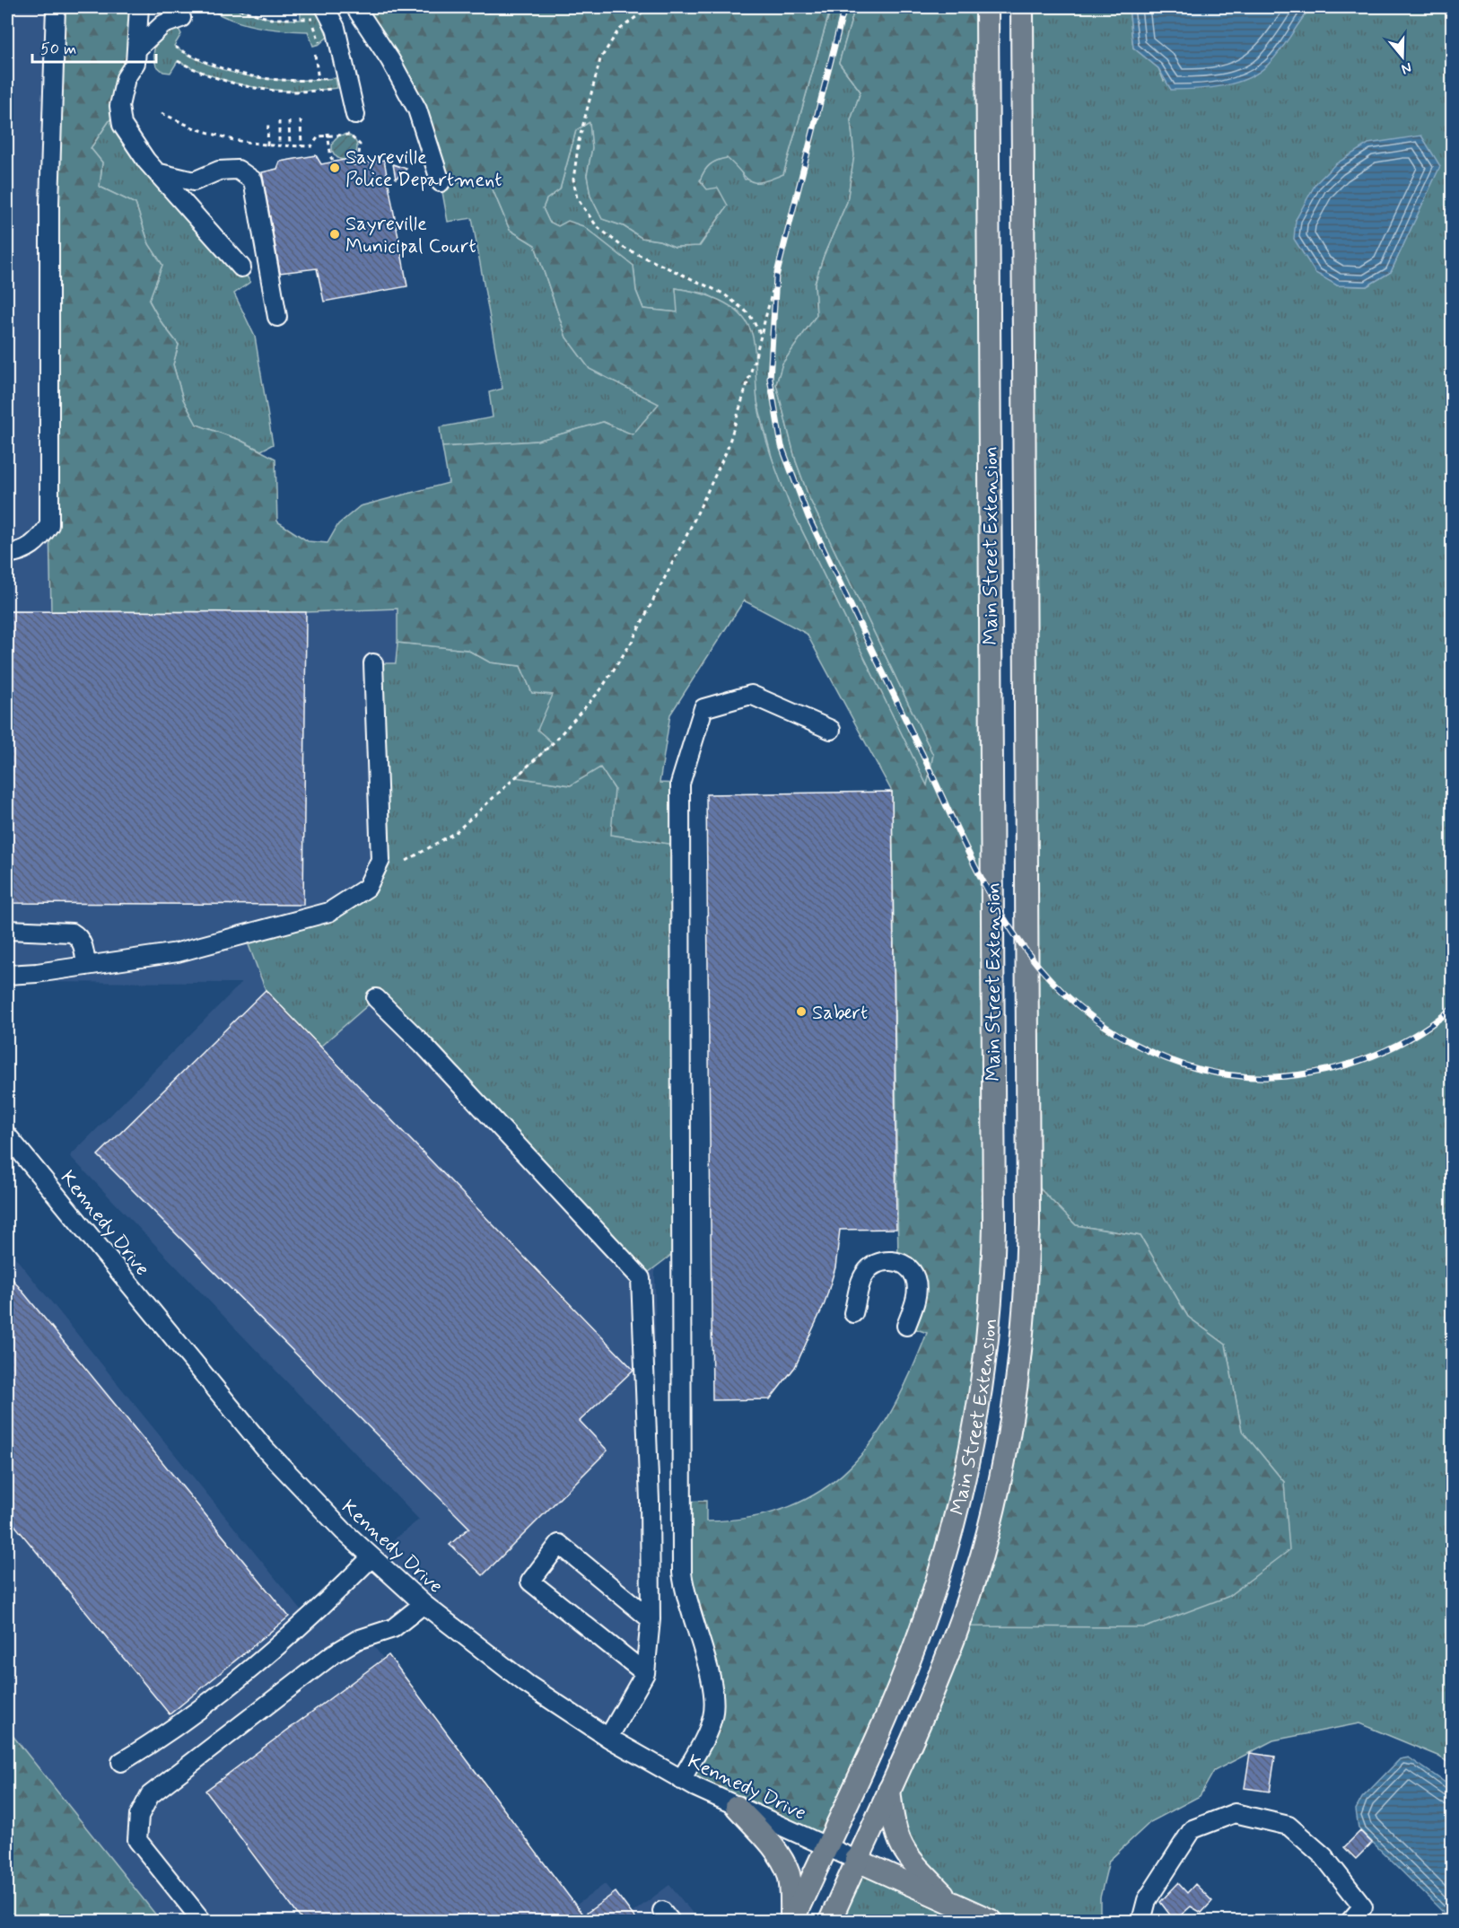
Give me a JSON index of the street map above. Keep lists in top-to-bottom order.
{
  "streets": {
    "main road": ["Main Street Extension"],
    "street": ["Kennedy Drive"]
  },
  "crossings": [
    ["Main Street Extension", "Kennedy Drive"]
  ],
  "places": ["Sayreville Police Department", "Sayreville Municipal Court", "Sabert"],
  "scale_bar": "50 m",
  "north": "bottom"
}
